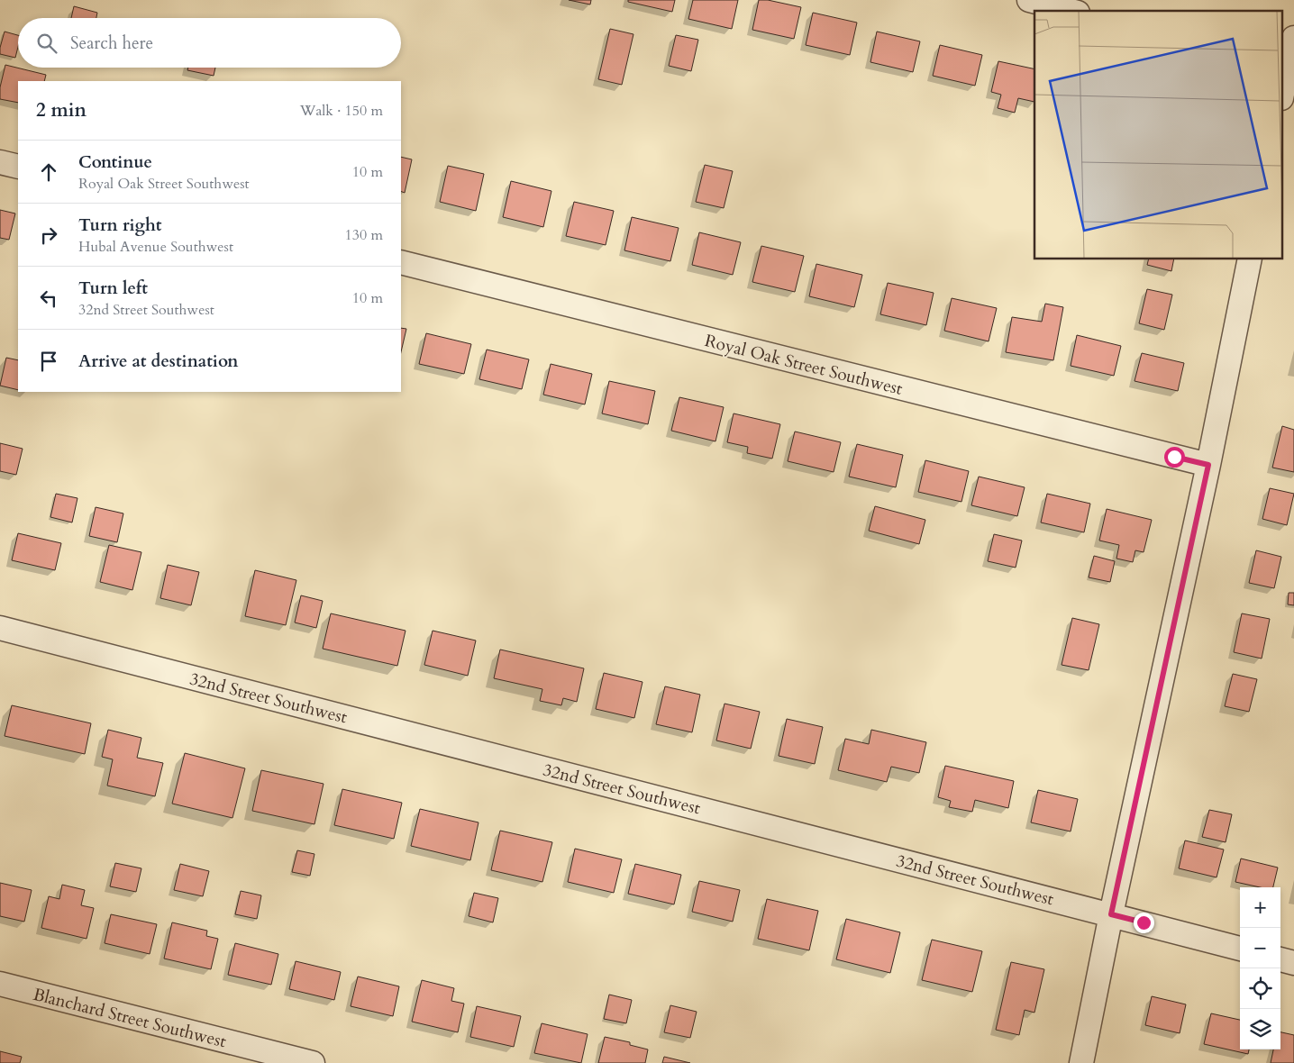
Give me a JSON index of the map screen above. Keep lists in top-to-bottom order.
{
  "streets": {
    "street": ["Royal Oak Street Southwest", "32nd Street Southwest", "Blanchard Street Southwest"]
  },
  "page": {
    "search": "Search here",
    "heading": ["2 min", "Walk · 150 m"],
    "list": [
      ["Continue", "Royal Oak Street Southwest", "10 m"],
      ["Turn right", "Hubal Avenue Southwest", "130 m"],
      ["Turn left", "32nd Street Southwest", "10 m"],
      "Arrive at destination"
    ],
    "map_buttons": ["+", "−"]
  }
}
